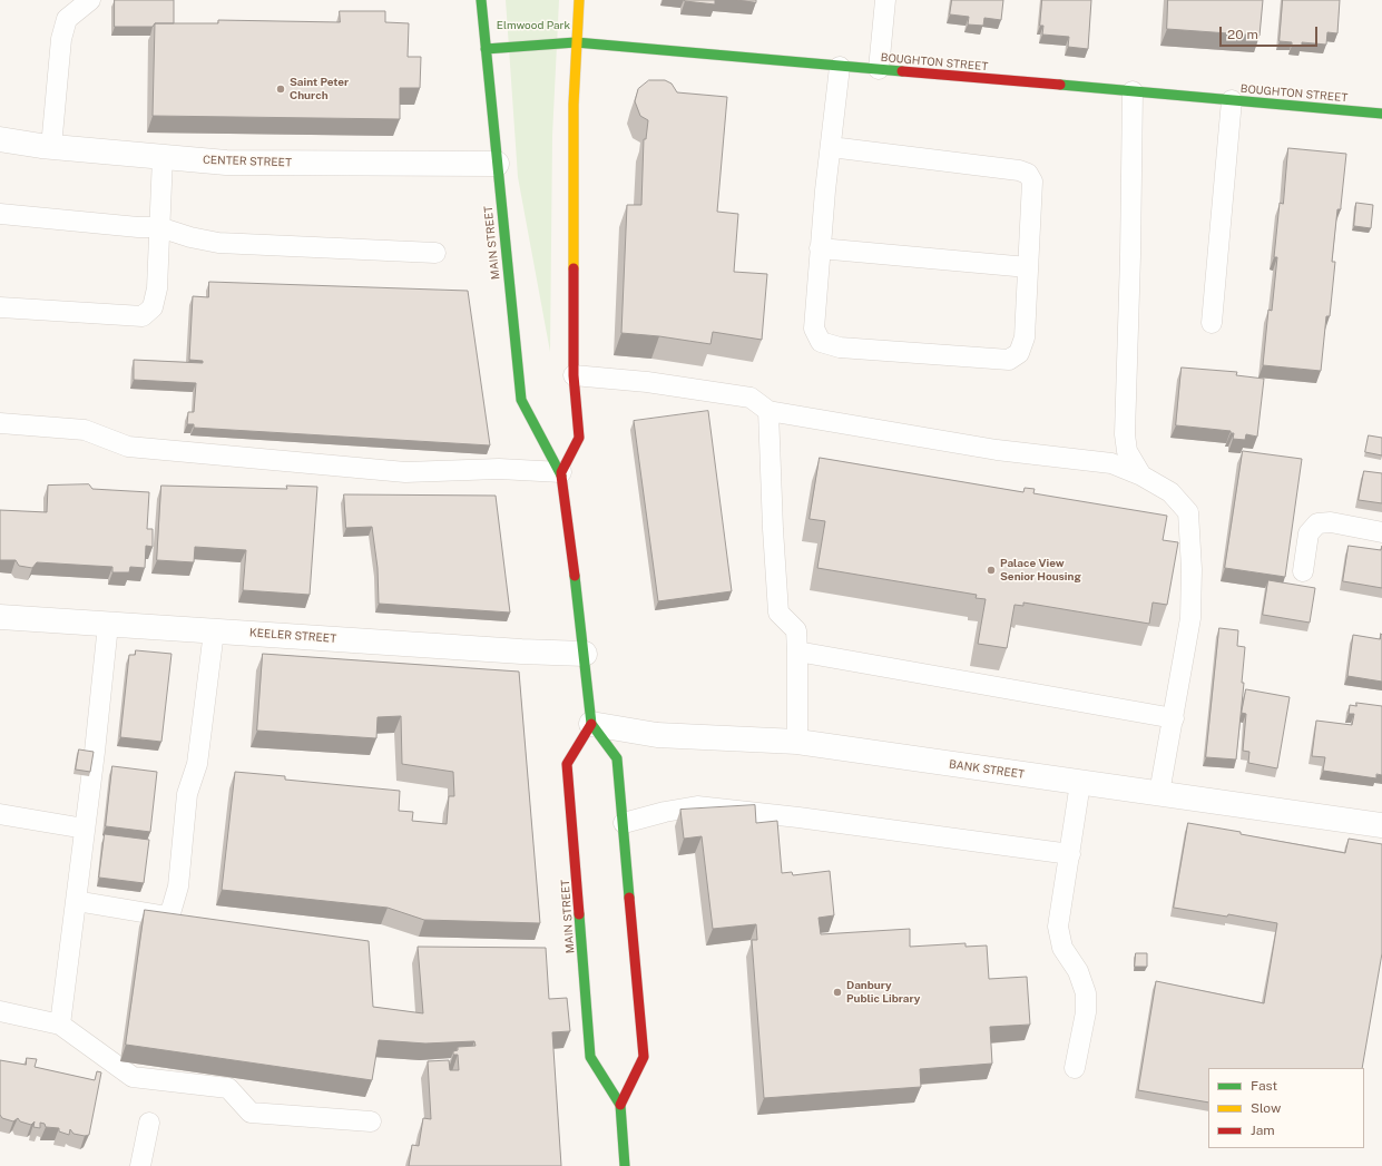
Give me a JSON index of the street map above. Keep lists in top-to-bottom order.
{
  "streets": {
    "main road": ["BOUGHTON STREET", "MAIN STREET"],
    "street": ["CENTER STREET", "KEELER STREET", "BANK STREET"]
  },
  "crossings": [
    ["BOUGHTON STREET", "MAIN STREET"],
    ["CENTER STREET", "MAIN STREET"],
    ["MAIN STREET", "KEELER STREET"],
    ["MAIN STREET", "BANK STREET"]
  ],
  "parks": ["Elmwood Park"],
  "places": ["Saint Peter Church", "Palace View Senior Housing", "Danbury Public Library"],
  "legend": ["Fast", "Slow", "Jam"],
  "scale_bar": "20 m"
}
